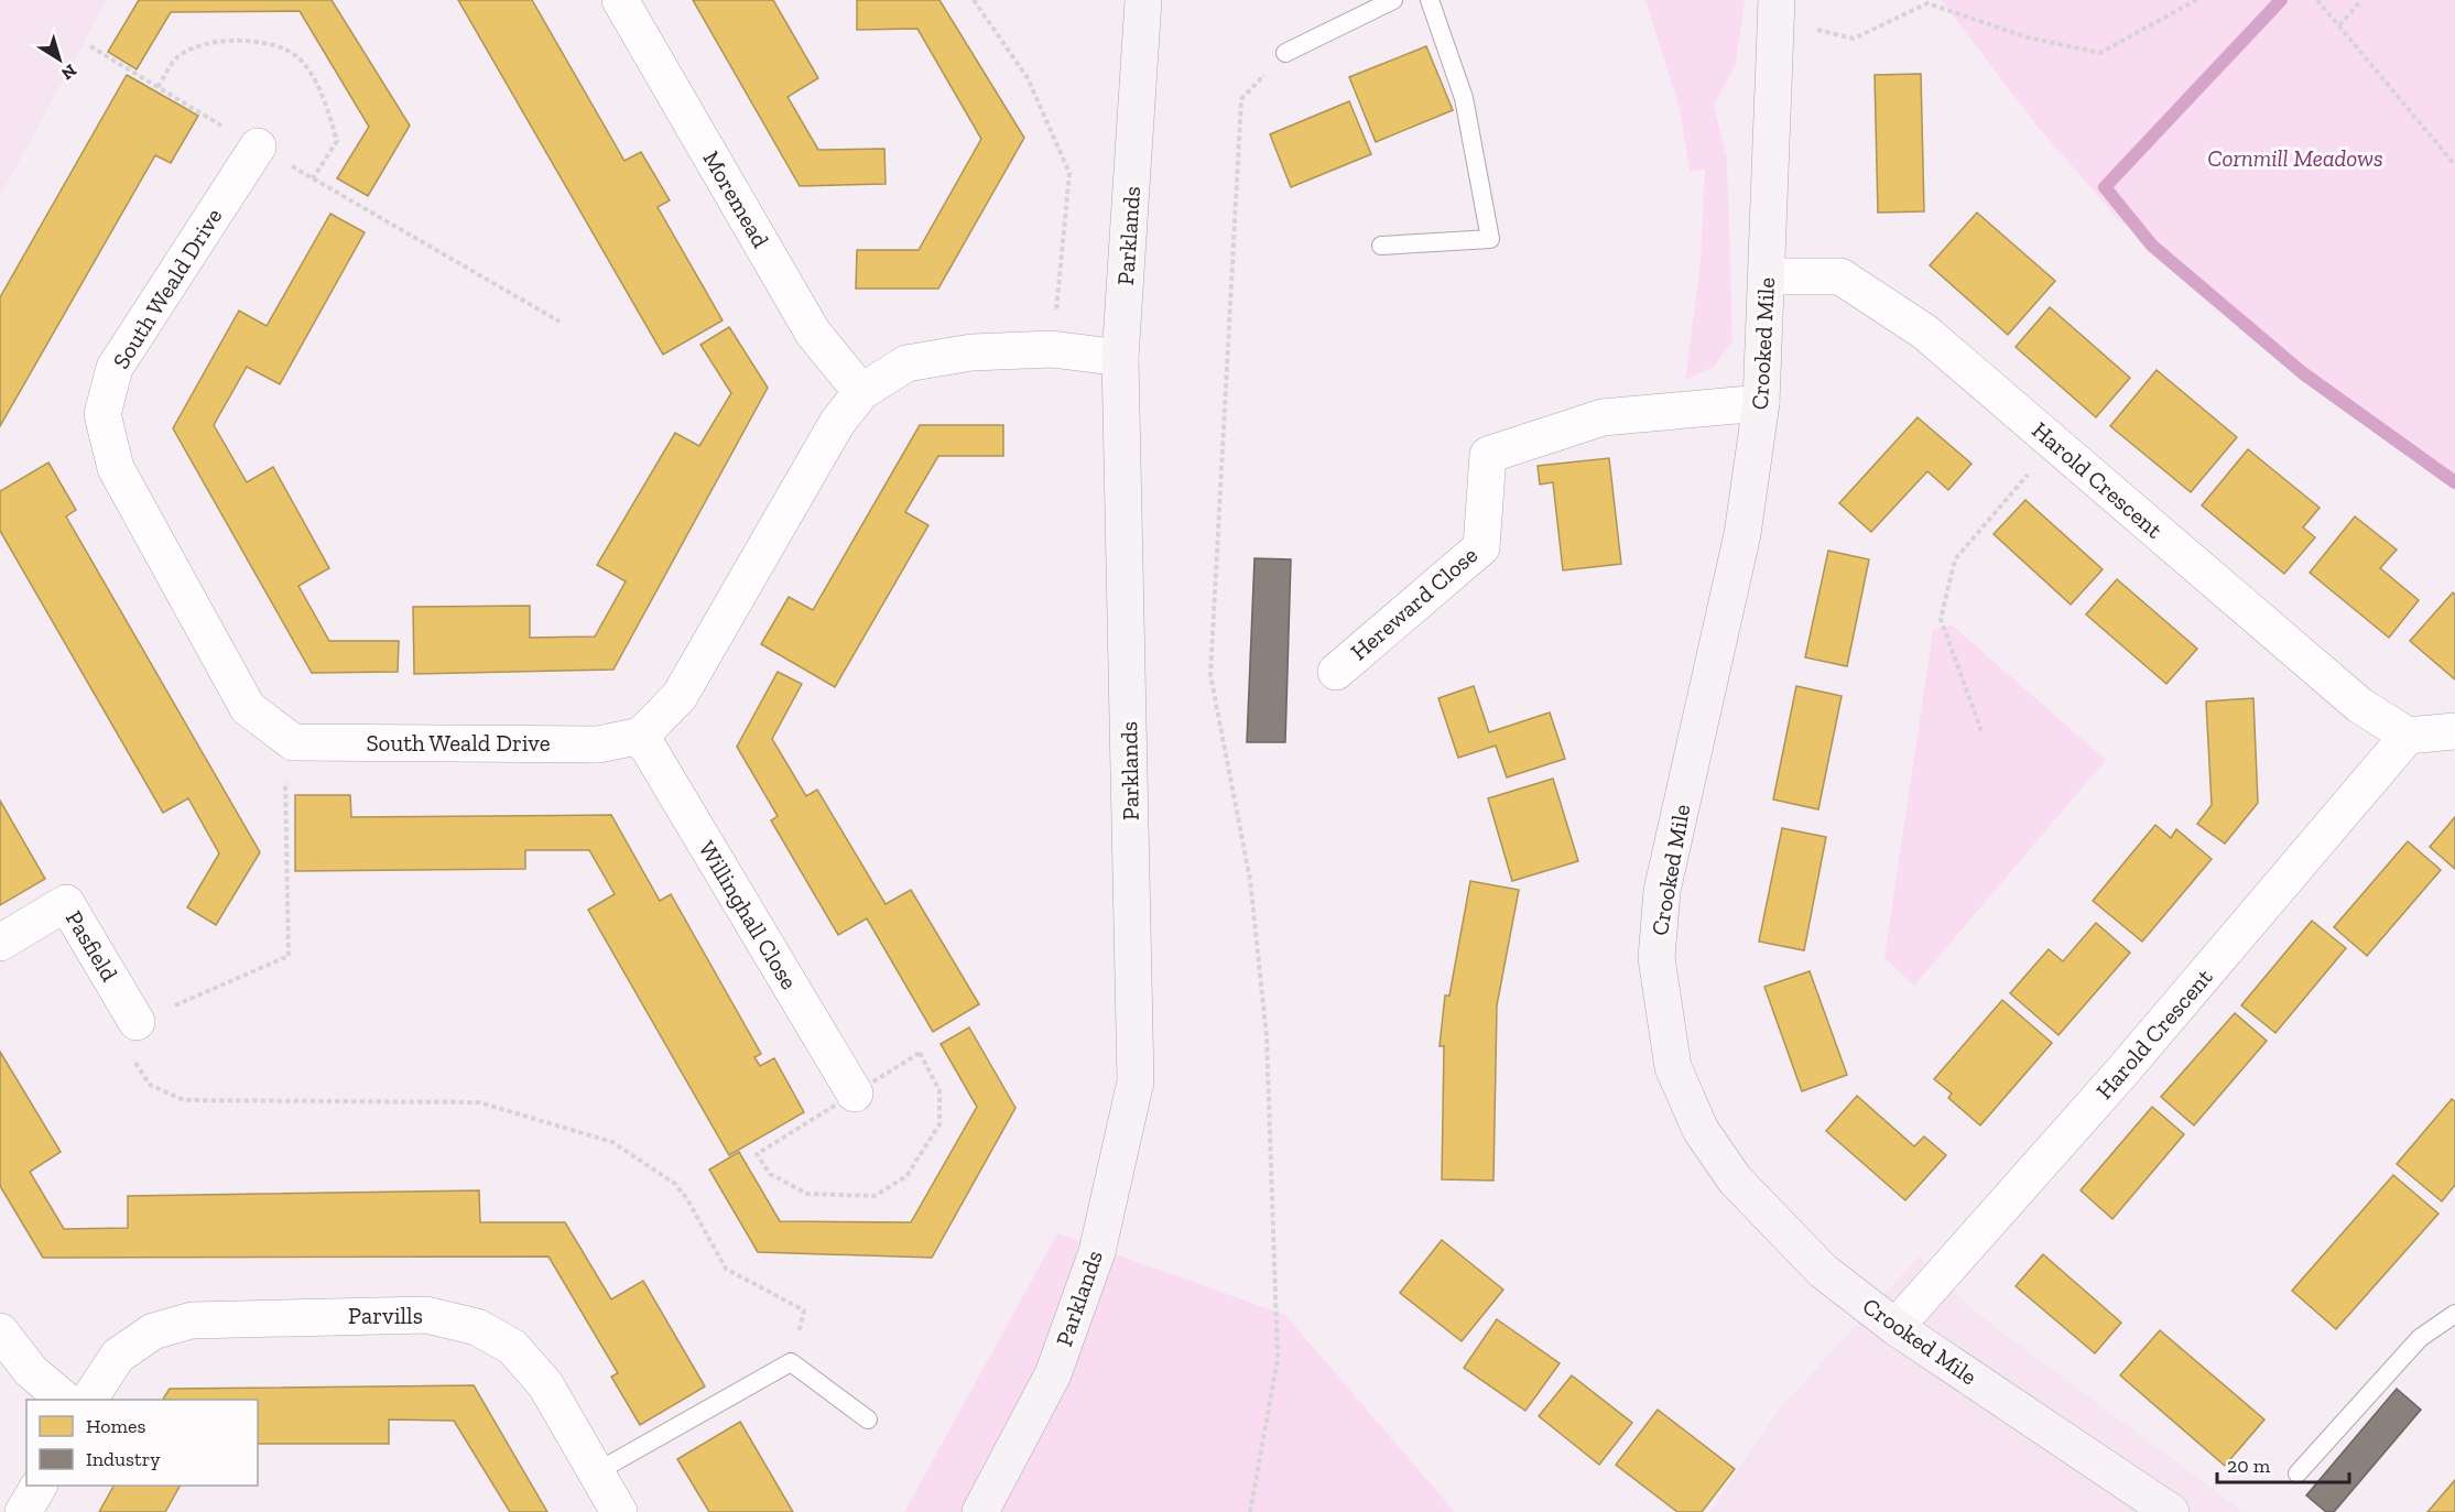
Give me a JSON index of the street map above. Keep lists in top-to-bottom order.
{
  "streets": {
    "main road": ["Parklands", "Crooked Mile"],
    "street": [
      "Moremead",
      "South Weald Drive",
      "Harold Crescent",
      "Hereward Close",
      "Willinghall Close",
      "Pasfield",
      "Parvills"
    ]
  },
  "crossings": [
    ["South Weald Drive", "Willinghall Close"],
    ["Crooked Mile", "Harold Crescent"],
    ["Crooked Mile", "Hereward Close"]
  ],
  "parks": ["Cornmill Meadows"],
  "legend": ["Homes", "Industry"],
  "scale_bar": "20 m",
  "north": "bottom right"
}
